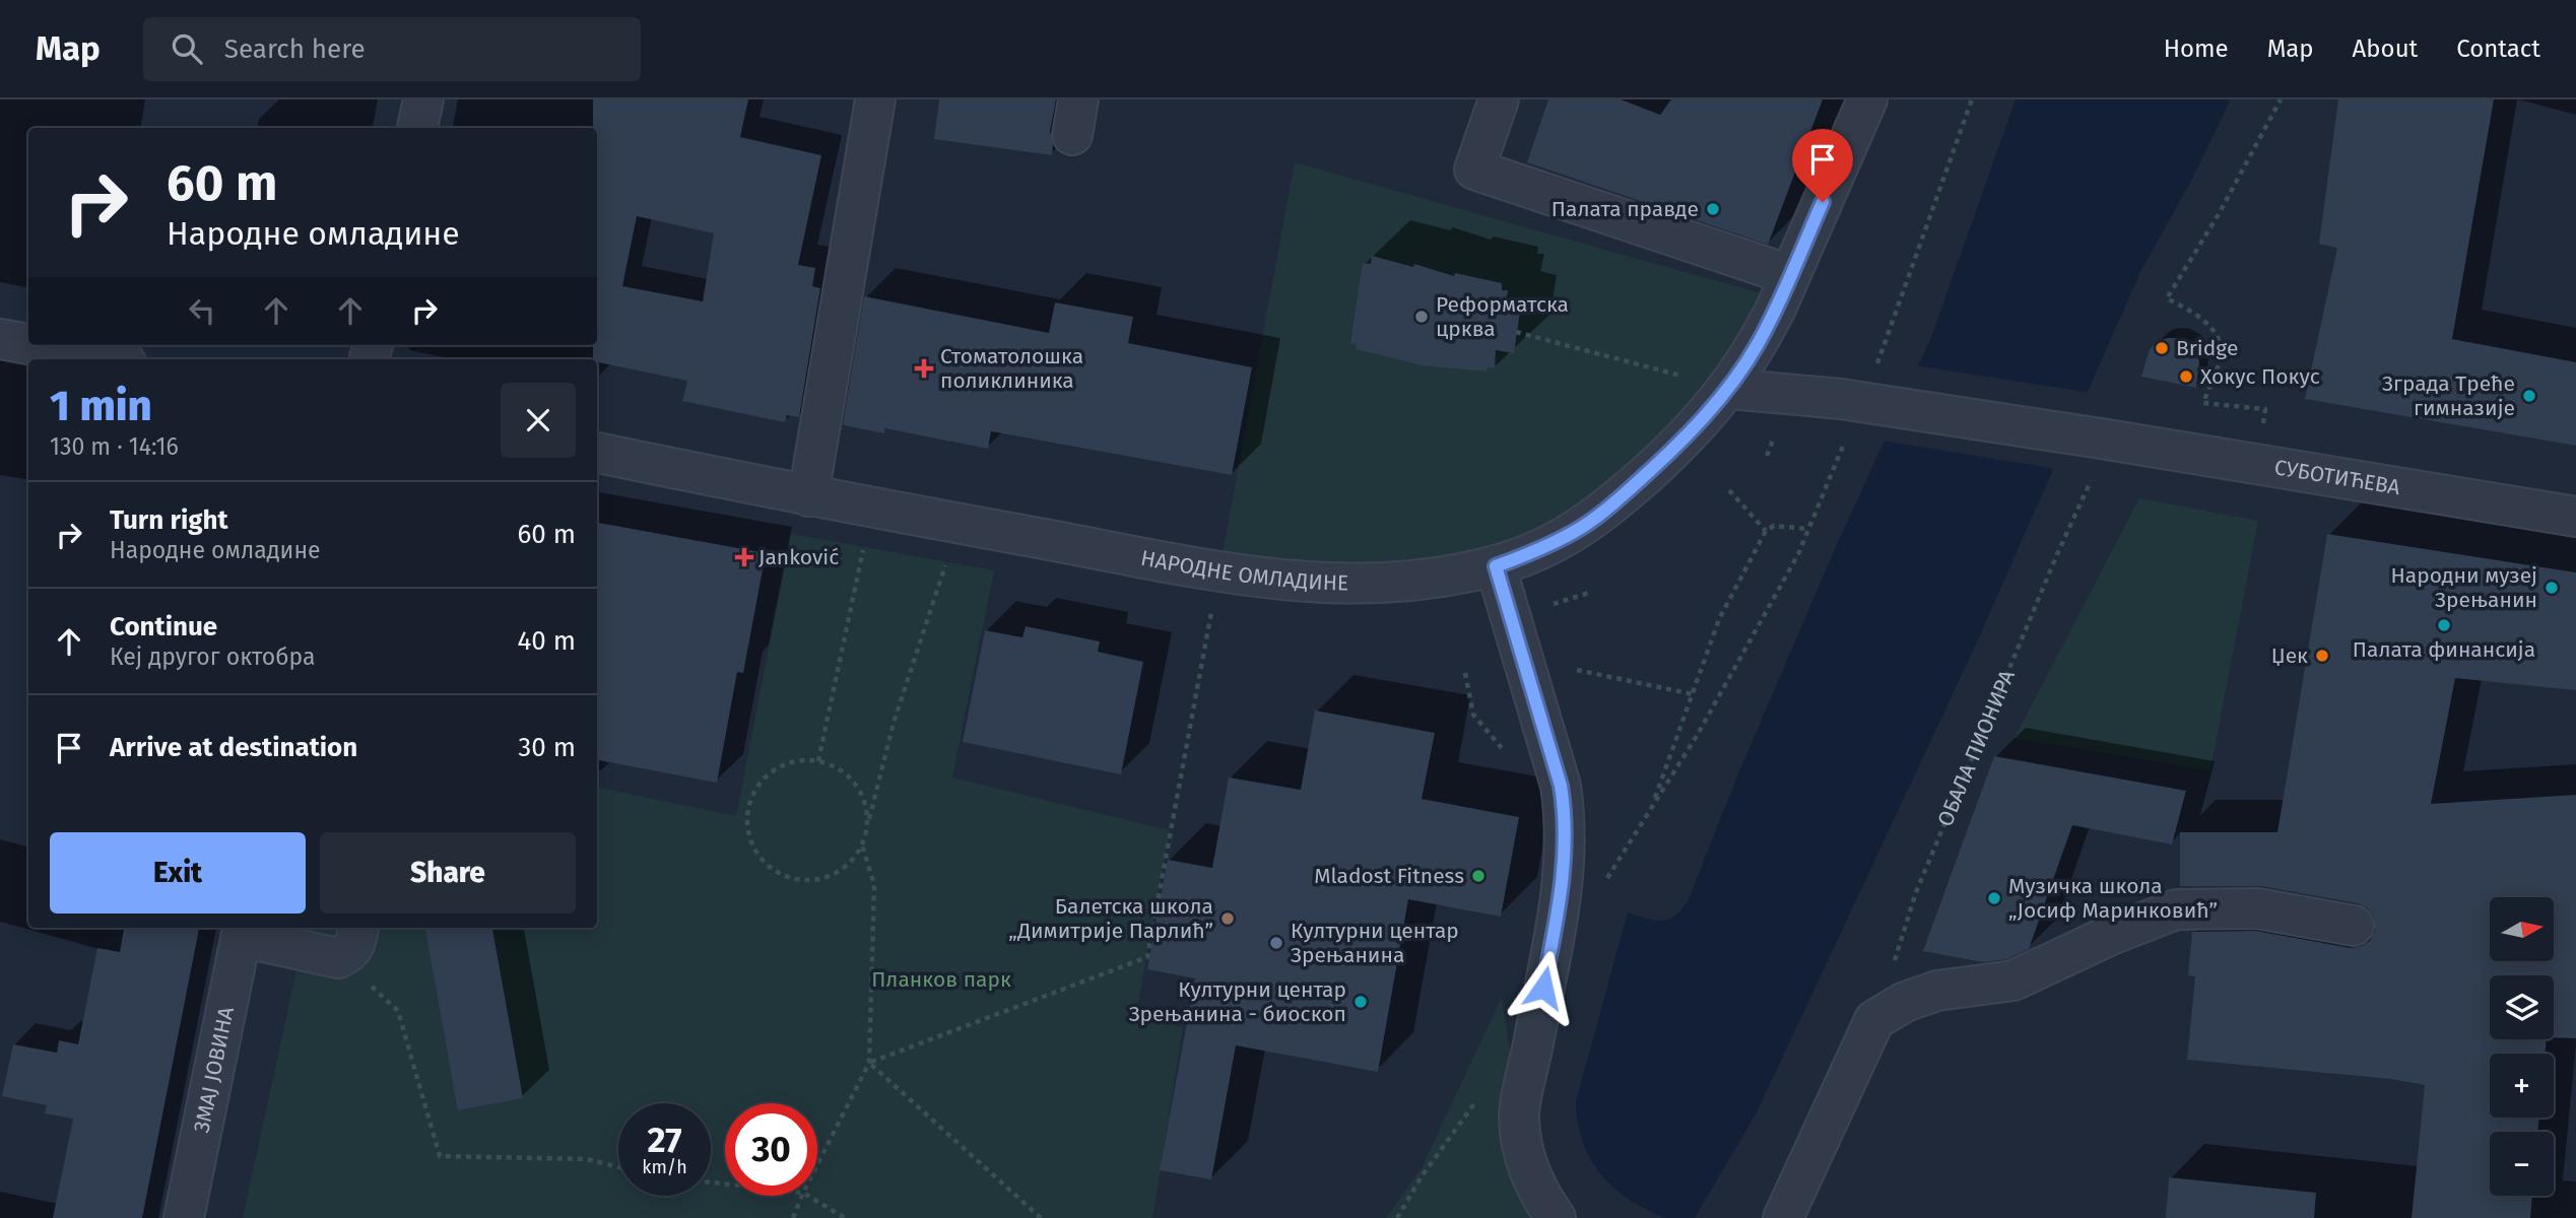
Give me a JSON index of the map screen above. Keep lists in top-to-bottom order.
{
  "streets": {
    "street": ["СУБОТИЋЕВА", "НАРОДНЕ ОМЛАДИНЕ", "ЗМАЈ ЈОВИНА"],
    "path": ["ОБАЛА ПИОНИРА"]
  },
  "crossings": [
    ["СУБОТИЋЕВА", "НАРОДНЕ ОМЛАДИНЕ"]
  ],
  "parks": ["Планков парк"],
  "places": {
    "other": [
      "Палата правде",
      "Реформатска црква",
      "Bridge",
      "Хокус Покус",
      "Зграда Треће гимназије",
      "Народни музеј Зрењанин",
      "Палата финансија",
      "Џек",
      "Mladost Fitness",
      "Музичка школа „Јосиф Маринковић”",
      "Балетска школа „Димитрије Парлић”",
      "Културни центар Зрењанина",
      "Културни центар Зрењанина - биоскоп"
    ],
    "health": ["Стоматолошка поликлиника", "Janković"]
  },
  "north": "right",
  "page": {
    "header": "Map",
    "search": "Search here",
    "nav": [
      "Home",
      "Map",
      "About",
      "Contact"
    ],
    "turn": ["60 m", "Народне омладине"],
    "heading": ["1 min", "130 m · 14:16"],
    "list": [
      {
        "name": "Turn right",
        "note": "Народне омладине",
        "value": "60 m"
      },
      {
        "name": "Continue",
        "note": "Кеј другог октобра",
        "value": "40 m"
      },
      {
        "name": "Arrive at destination",
        "value": "30 m"
      }
    ],
    "buttons": ["Exit", "Share"],
    "map_buttons": ["+", "−"],
    "speed": "27 km/h",
    "limit": "30"
  }
}
